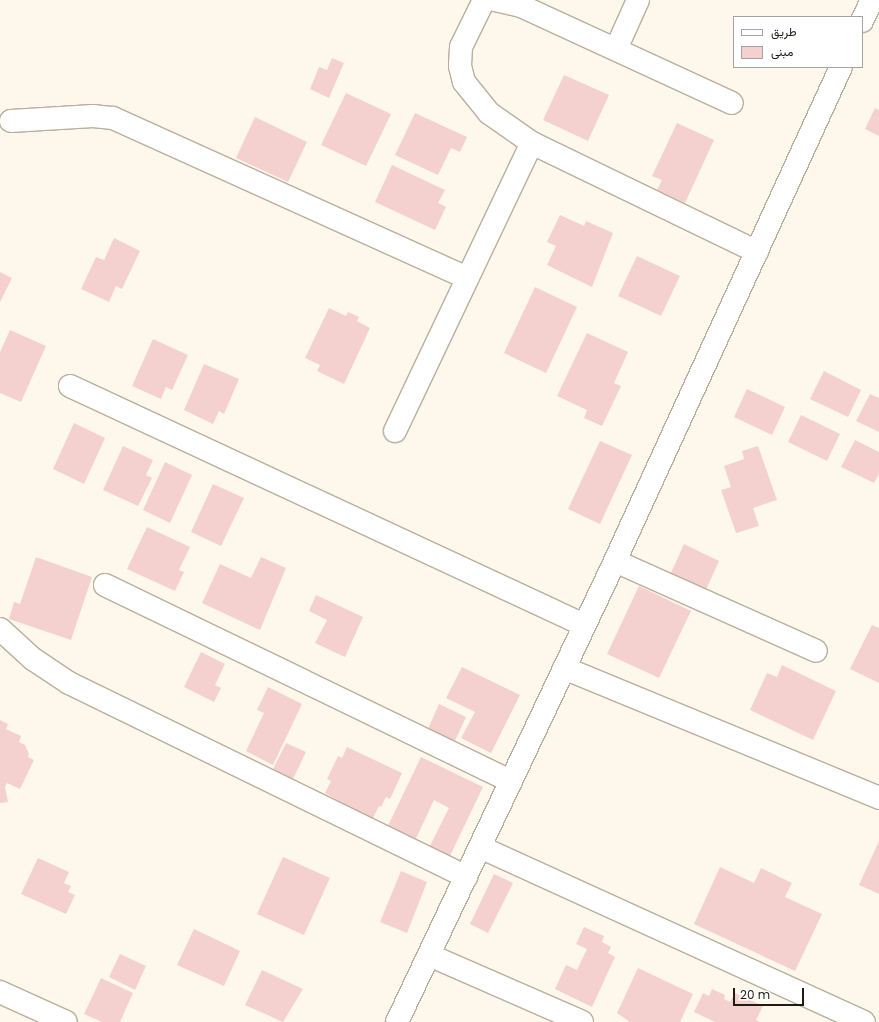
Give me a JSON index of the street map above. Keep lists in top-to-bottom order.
{
  "legend": ["طريق", "مبنى"],
  "scale_bar": "20 m"
}
